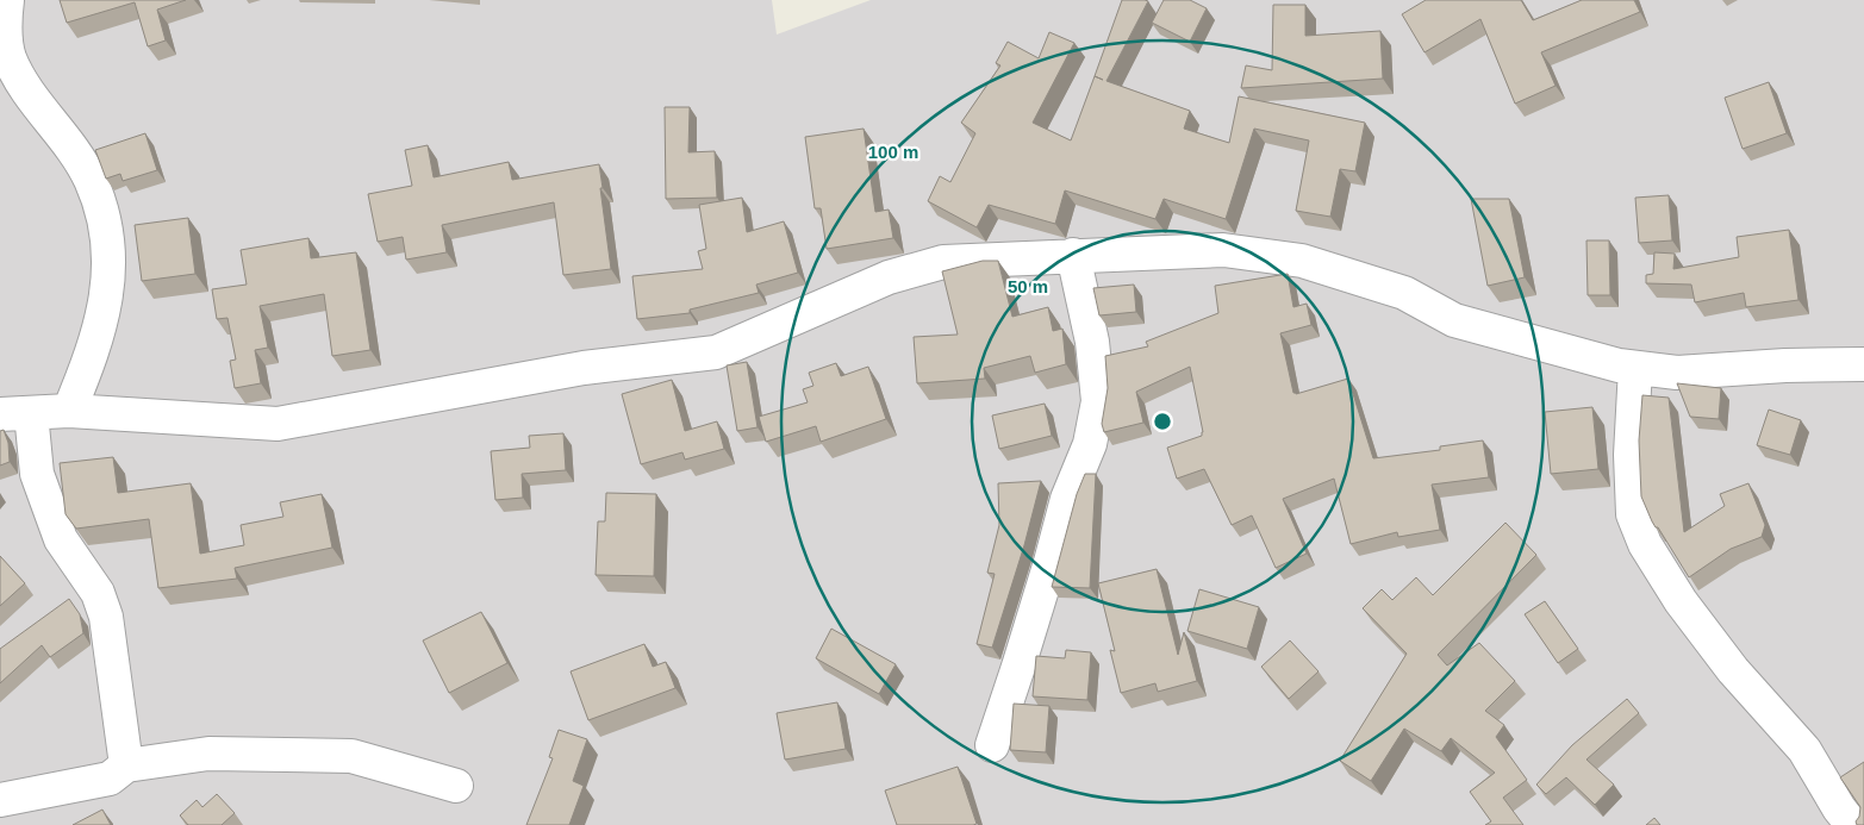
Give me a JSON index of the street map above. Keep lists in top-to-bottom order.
{
  "rings": ["100 m", "50 m"]
}
